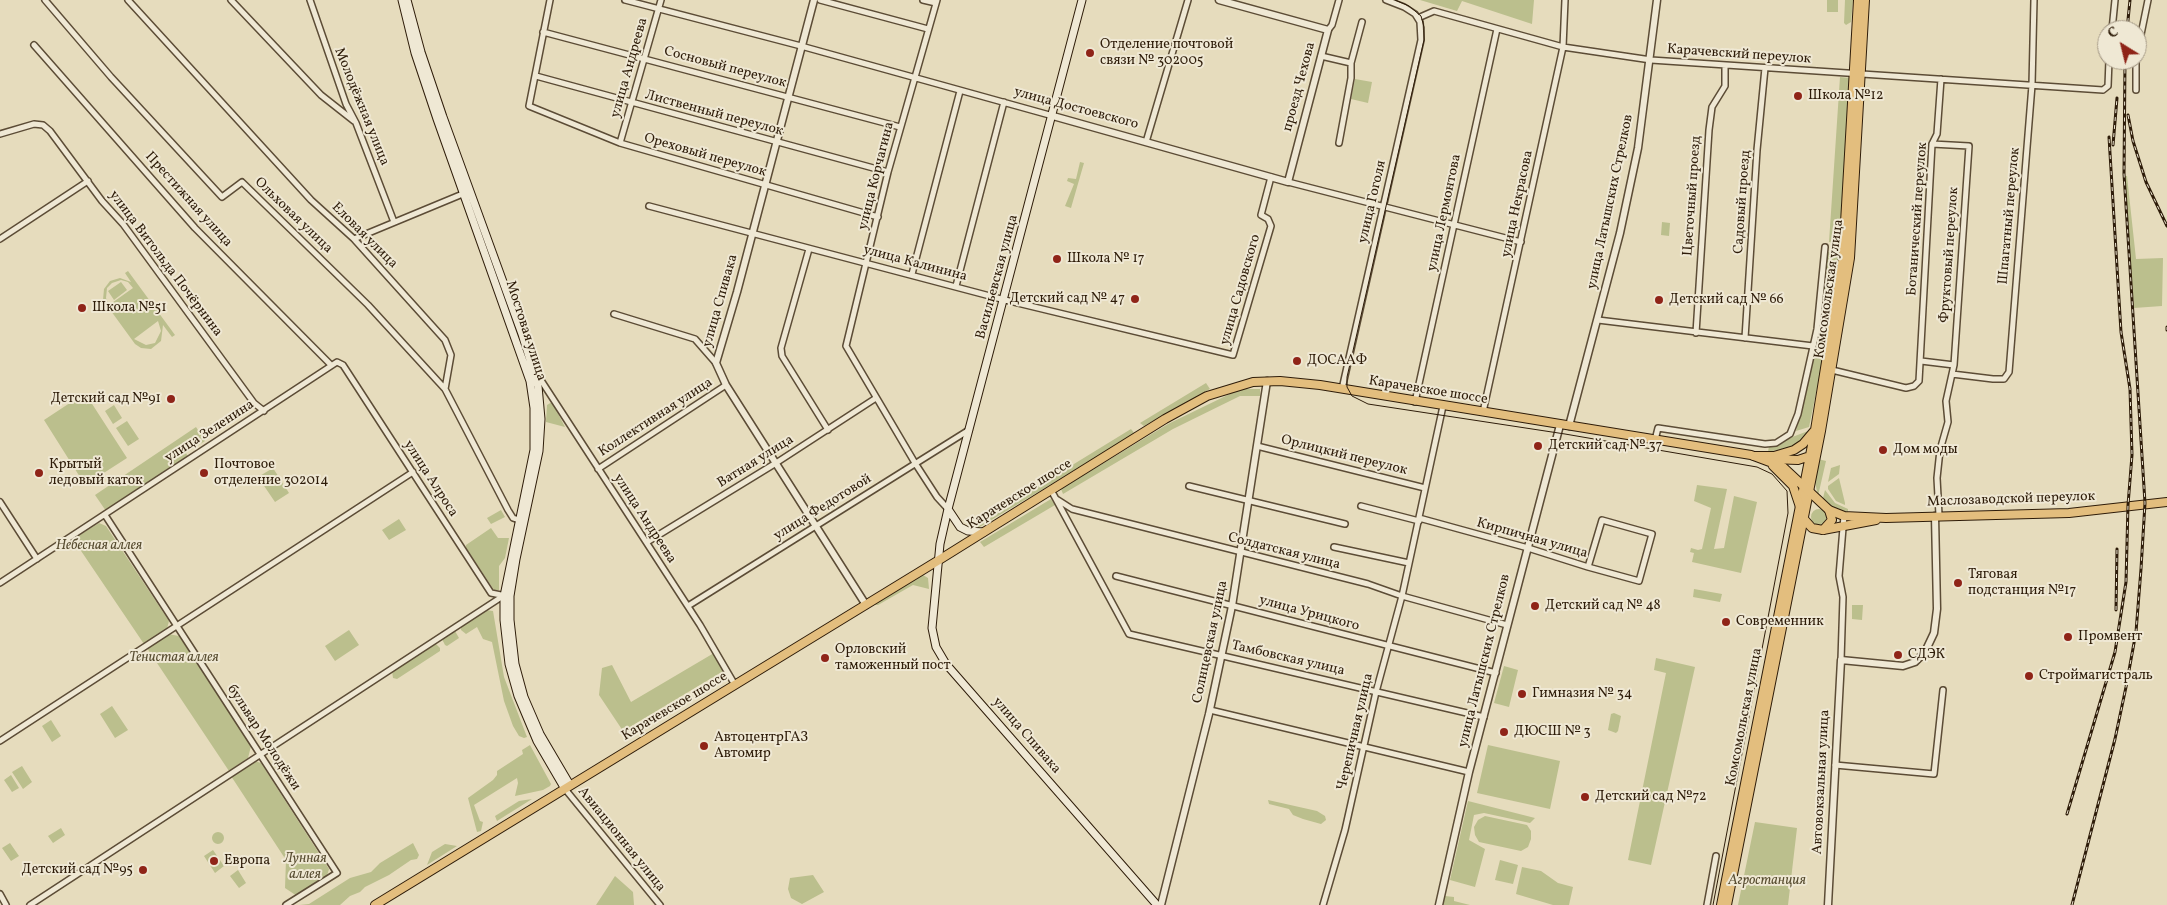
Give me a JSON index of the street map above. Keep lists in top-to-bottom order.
{
  "streets": {
    "main road": [
      "Васильевская улица",
      "Комсомольская улица",
      "улица Спивака",
      "Мостовая улица",
      "Карачевское шоссе",
      "Маслозаводской переулок"
    ],
    "street": [
      "Карачевский переулок",
      "улица Андреева",
      "Сосновый переулок",
      "проезд Чехова",
      "Молодёжная улица",
      "улица Достоевского",
      "Лиственный переулок",
      "Ореховый переулок",
      "улица Корчагина",
      "Цветочный проезд",
      "Престижная улица",
      "улица Гоголя",
      "улица Латышских Стрелков",
      "Садовый проезд",
      "улица Некрасова",
      "улица Лермонтова",
      "Ольховая улица",
      "Шпагатный переулок",
      "Ботанический переулок",
      "Еловая улица",
      "Фруктовый переулок",
      "улица Витольда Почёрнина",
      "улица Калинина",
      "улица Садовского",
      "Коллективная улица",
      "улица Зеленина",
      "Орлицкий переулок",
      "Ватная улица",
      "улица Алроса",
      "улица Федотовой",
      "Кирпичная улица",
      "Солдатская улица",
      "улица Урицкого",
      "Солнцевская улица",
      "Тамбовская улица",
      "Черепичная улица",
      "бульвар Молодёжи",
      "Автовокзальная улица",
      "Авиационная улица"
    ]
  },
  "crossings": [
    ["Карачевский переулок", "Цветочный проезд"],
    ["Карачевский переулок", "улица Гоголя"],
    ["Карачевский переулок", "улица Латышских Стрелков"],
    ["Карачевский переулок", "Садовый проезд"],
    ["Карачевский переулок", "улица Некрасова"],
    ["Карачевский переулок", "улица Лермонтова"],
    ["Карачевский переулок", "Шпагатный переулок"],
    ["Карачевский переулок", "Ботанический переулок"],
    ["Карачевский переулок", "Комсомольская улица"],
    ["улица Андреева", "Сосновый переулок"],
    ["улица Андреева", "улица Достоевского"],
    ["улица Андреева", "Лиственный переулок"],
    ["улица Андреева", "Ореховый переулок"],
    ["улица Андреева", "Мостовая улица"],
    ["улица Андреева", "Карачевское шоссе"],
    ["улица Андреева", "Коллективная улица"],
    ["улица Андреева", "Ватная улица"],
    ["улица Андреева", "улица Федотовой"],
    ["Сосновый переулок", "улица Корчагина"],
    ["Сосновый переулок", "улица Спивака"],
    ["проезд Чехова", "улица Достоевского"],
    ["улица Достоевского", "улица Корчагина"],
    ["улица Достоевского", "улица Гоголя"],
    ["улица Достоевского", "улица Некрасова"],
    ["улица Достоевского", "улица Лермонтова"],
    ["улица Достоевского", "Васильевская улица"],
    ["улица Достоевского", "улица Садовского"],
    ["улица Достоевского", "улица Спивака"],
    ["Лиственный переулок", "Ореховый переулок"],
    ["Лиственный переулок", "улица Корчагина"],
    ["Лиственный переулок", "улица Спивака"],
    ["Ореховый переулок", "улица Корчагина"],
    ["Ореховый переулок", "улица Спивака"],
    ["улица Корчагина", "улица Калинина"],
    ["улица Корчагина", "Васильевская улица"],
    ["улица Корчагина", "Ватная улица"],
    ["улица Корчагина", "улица Федотовой"],
    ["Престижная улица", "улица Зеленина"],
    ["Престижная улица", "улица Алроса"],
    ["улица Гоголя", "Карачевское шоссе"],
    ["улица Латышских Стрелков", "Карачевское шоссе"],
    ["улица Латышских Стрелков", "Кирпичная улица"],
    ["улица Латышских Стрелков", "Солдатская улица"],
    ["улица Латышских Стрелков", "улица Урицкого"],
    ["улица Латышских Стрелков", "Тамбовская улица"],
    ["улица Некрасова", "Карачевское шоссе"],
    ["улица Лермонтова", "Карачевское шоссе"],
    ["Ольховая улица", "Еловая улица"],
    ["Шпагатный переулок", "Фруктовый переулок"],
    ["Ботанический переулок", "Фруктовый переулок"],
    ["Ботанический переулок", "Комсомольская улица"],
    ["Фруктовый переулок", "Маслозаводской переулок"],
    ["улица Витольда Почёрнина", "улица Зеленина"],
    ["улица Калинина", "Васильевская улица"],
    ["улица Калинина", "улица Садовского"],
    ["улица Калинина", "улица Спивака"],
    ["Васильевская улица", "улица Спивака"],
    ["Васильевская улица", "Карачевское шоссе"],
    ["Васильевская улица", "улица Федотовой"],
    ["улица Спивака", "Карачевское шоссе"],
    ["улица Спивака", "Коллективная улица"],
    ["улица Спивака", "Ватная улица"],
    ["улица Спивака", "улица Федотовой"],
    ["улица Спивака", "Солнцевская улица"],
    ["Мостовая улица", "Карачевское шоссе"],
    ["Мостовая улица", "улица Алроса"],
    ["Мостовая улица", "Авиационная улица"],
    ["Карачевское шоссе", "Солнцевская улица"],
    ["Карачевское шоссе", "Тамбовская улица"],
    ["Карачевское шоссе", "Черепичная улица"],
    ["Карачевское шоссе", "Авиационная улица"],
    ["улица Зеленина", "улица Алроса"],
    ["улица Зеленина", "бульвар Молодёжи"],
    ["Орлицкий переулок", "Солнцевская улица"],
    ["Орлицкий переулок", "Черепичная улица"],
    ["Маслозаводской переулок", "Автовокзальная улица"],
    ["Кирпичная улица", "Черепичная улица"],
    ["Солдатская улица", "Солнцевская улица"],
    ["Солдатская улица", "Тамбовская улица"],
    ["Солдатская улица", "Черепичная улица"],
    ["улица Урицкого", "Солнцевская улица"],
    ["улица Урицкого", "Черепичная улица"],
    ["Солнцевская улица", "Тамбовская улица"],
    ["Тамбовская улица", "Черепичная улица"]
  ],
  "parks": [
    "Небесная аллея",
    "Тенистая аллея",
    "Лунная аллея",
    "Агростанция"
  ],
  "places": [
    "Отделение почтовой связи № 302005",
    "Школа №12",
    "Школа № 17",
    "Детский сад № 47",
    "Детский сад № 66",
    "Школа №51",
    "ДОСААФ",
    "Детский сад №91",
    "Детский сад № 37",
    "Дом моды",
    "Крытый ледовый каток",
    "Почтовое отделение 302014",
    "Тяговая подстанция №17",
    "Детский сад № 48",
    "Современник",
    "Промвент",
    "СДЭК",
    "Орловский таможенный пост",
    "Строймагистраль",
    "Гимназия № 34",
    "ДЮСШ № 3",
    "АвтоцентрГАЗ Автомир",
    "Детский сад №72",
    "Европа",
    "Детский сад №95"
  ],
  "north": "top left"
}
